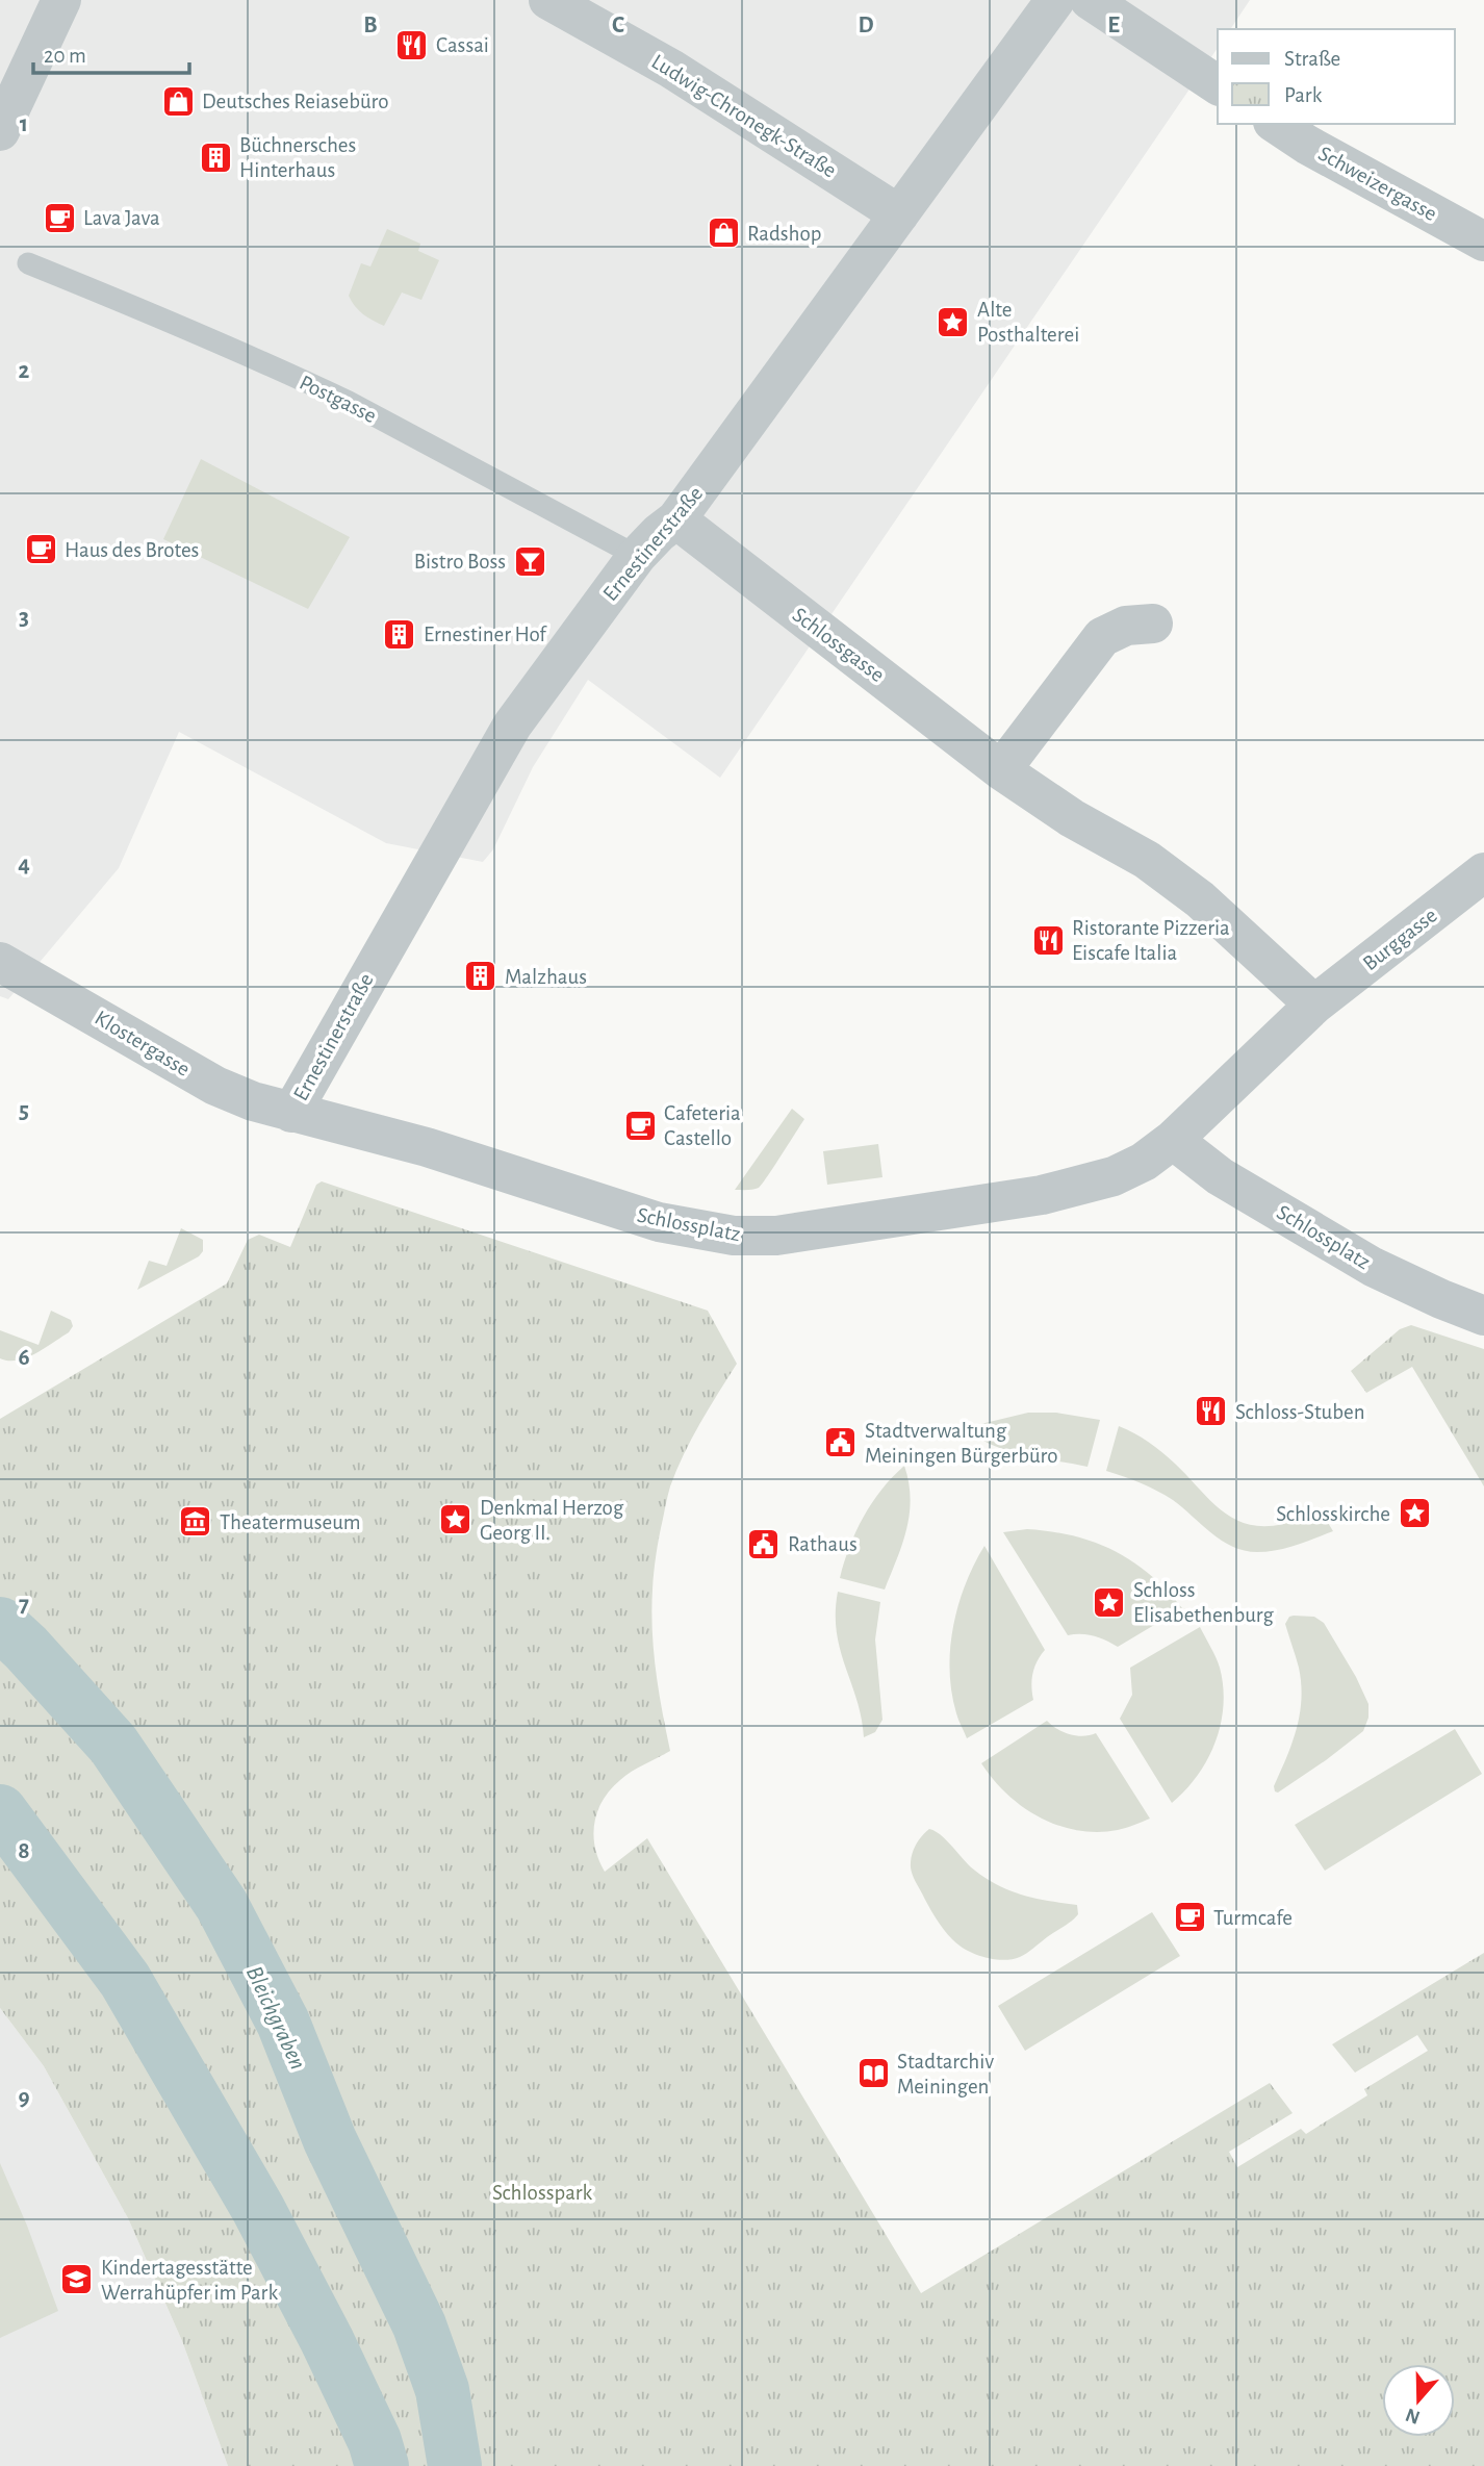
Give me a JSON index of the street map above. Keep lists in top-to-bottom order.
{
  "streets": {
    "street": [
      "Ludwig-Chronegk-Straße",
      "Schweizergasse",
      "Ernestinerstraße",
      "Schlossgasse",
      "Burggasse",
      "Klostergasse",
      "Schlossplatz"
    ],
    "lane": ["Postgasse"]
  },
  "crossings": [
    ["Ludwig-Chronegk-Straße", "Ernestinerstraße"],
    ["Postgasse", "Ernestinerstraße"],
    ["Ernestinerstraße", "Schlossgasse"],
    ["Ernestinerstraße", "Klostergasse"],
    ["Ernestinerstraße", "Schlossplatz"],
    ["Schlossgasse", "Burggasse"],
    ["Schlossgasse", "Schlossplatz"],
    ["Burggasse", "Schlossplatz"],
    ["Klostergasse", "Schlossplatz"]
  ],
  "water": ["Bleichgraben"],
  "parks": ["Schlosspark"],
  "places": {
    "restaurant": ["Cassai", "Ristorante Pizzeria Eiscafe Italia", "Schloss-Stuben"],
    "shop": ["Deutsches Reiasebüro", "Radshop"],
    "building": ["Büchnersches Hinterhaus", "Ernestiner Hof", "Malzhaus"],
    "cafe": [
      "Lava Java",
      "Haus des Brotes",
      "Cafeteria Castello",
      "Turmcafe"
    ],
    "place": [
      "Alte Posthalterei",
      "Schlosskirche",
      "Denkmal Herzog Georg II.",
      "Schloss Elisabethenburg"
    ],
    "bar": ["Bistro Boss"],
    "public building": ["Stadtverwaltung Meiningen Bürgerbüro", "Rathaus"],
    "museum": ["Theatermuseum"],
    "library": ["Stadtarchiv Meiningen"],
    "school or university": ["Kindertagesstätte Werrahüpfer im Park"]
  },
  "legend": ["Straße", "Park"],
  "scale_bar": "20 m",
  "north": "bottom",
  "grid": {
    "columns": [
      "B",
      "C",
      "D",
      "E"
    ],
    "rows": [
      "1",
      "2",
      "3",
      "4",
      "5",
      "6",
      "7",
      "8",
      "9"
    ]
  }
}
